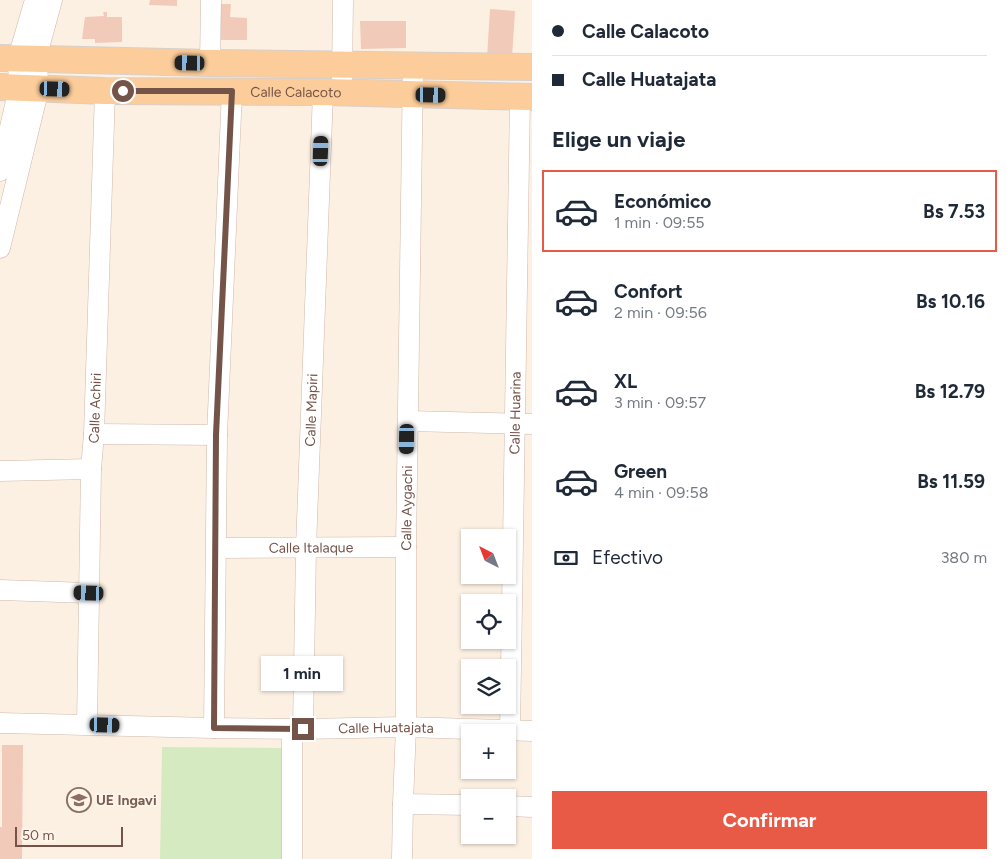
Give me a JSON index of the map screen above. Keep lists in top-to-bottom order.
{
  "streets": {
    "main road": ["Calle Calacoto"],
    "street": [
      "Calle Achiri",
      "Calle Mapiri",
      "Calle Huarina",
      "Calle Aygachi",
      "Calle Italaque",
      "Calle Huatajata"
    ]
  },
  "crossings": [
    ["Calle Calacoto", "Calle Achiri"],
    ["Calle Calacoto", "Calle Mapiri"],
    ["Calle Calacoto", "Calle Huarina"],
    ["Calle Calacoto", "Calle Aygachi"],
    ["Calle Achiri", "Calle Huatajata"],
    ["Calle Mapiri", "Calle Italaque"],
    ["Calle Mapiri", "Calle Huatajata"],
    ["Calle Aygachi", "Calle Italaque"],
    ["Calle Aygachi", "Calle Huatajata"]
  ],
  "places": {
    "school or university": ["UE Ingavi"]
  },
  "scale_bar": "50 m",
  "north": "top left",
  "page": {
    "banner": ["Calle Calacoto", "Calle Huatajata"],
    "heading": "Elige un viaje",
    "list": [
      {
        "name": "Económico",
        "note": "1 min · 09:55",
        "value": "Bs 7.53"
      },
      {
        "name": "Confort",
        "note": "2 min · 09:56",
        "value": "Bs 10.16"
      },
      {
        "name": "XL",
        "note": "3 min · 09:57",
        "value": "Bs 12.79"
      },
      {
        "name": "Green",
        "note": "4 min · 09:58",
        "value": "Bs 11.59"
      }
    ],
    "map_buttons": ["+", "−"],
    "pay": ["Efectivo", "380 m"],
    "bubble": "1 min",
    "buttons": "Confirmar",
    "scale": "50 m"
  }
}
